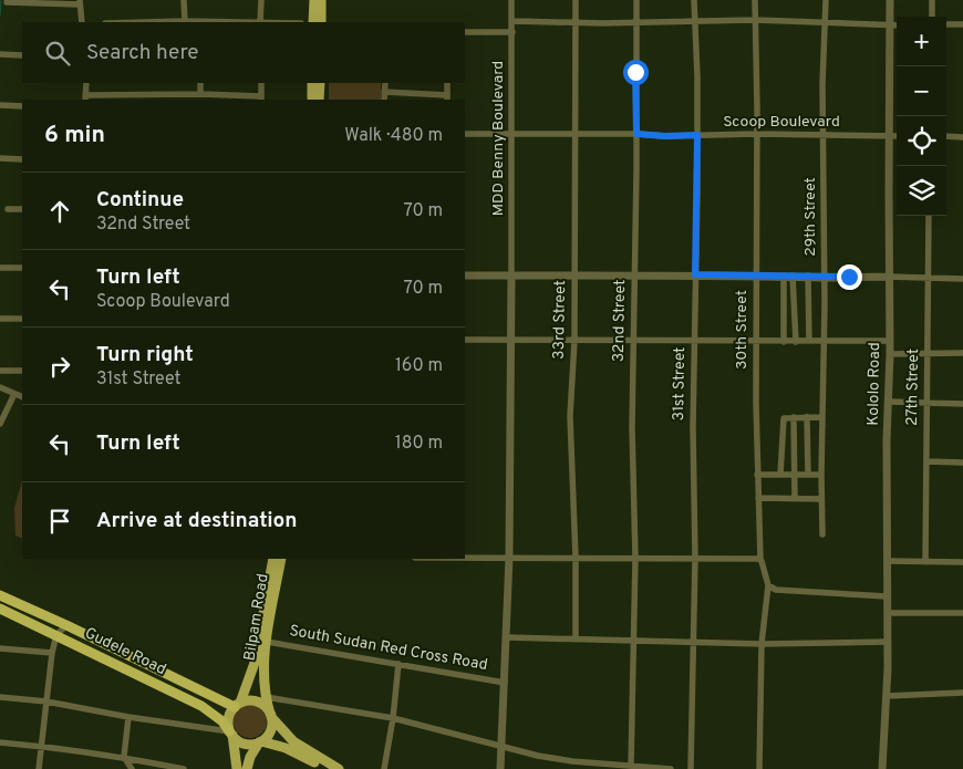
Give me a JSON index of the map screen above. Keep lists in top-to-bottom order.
{
  "streets": {
    "highway": ["Gudele Road"],
    "main road": ["Bilpam Road"],
    "street": [
      "Scoop Boulevard",
      "MDD Benny Boulevard",
      "29th Street",
      "33rd Street",
      "32nd Street",
      "30th Street",
      "31st Street",
      "Kololo Road",
      "27th Street",
      "South Sudan Red Cross Road"
    ]
  },
  "crossings": [
    ["Scoop Boulevard", "MDD Benny Boulevard"],
    ["Scoop Boulevard", "29th Street"],
    ["Scoop Boulevard", "33rd Street"],
    ["Scoop Boulevard", "32nd Street"],
    ["Scoop Boulevard", "30th Street"],
    ["Scoop Boulevard", "31st Street"],
    ["Scoop Boulevard", "Kololo Road"],
    ["Bilpam Road", "South Sudan Red Cross Road"],
    ["Bilpam Road", "Gudele Road"]
  ],
  "page": {
    "map_buttons": ["+", "−"],
    "search": "Search here",
    "heading": ["6 min", "Walk · 480 m"],
    "list": [
      ["Continue", "32nd Street", "70 m"],
      ["Turn left", "Scoop Boulevard", "70 m"],
      ["Turn right", "31st Street", "160 m"],
      ["Turn left", "180 m"],
      "Arrive at destination"
    ]
  }
}
